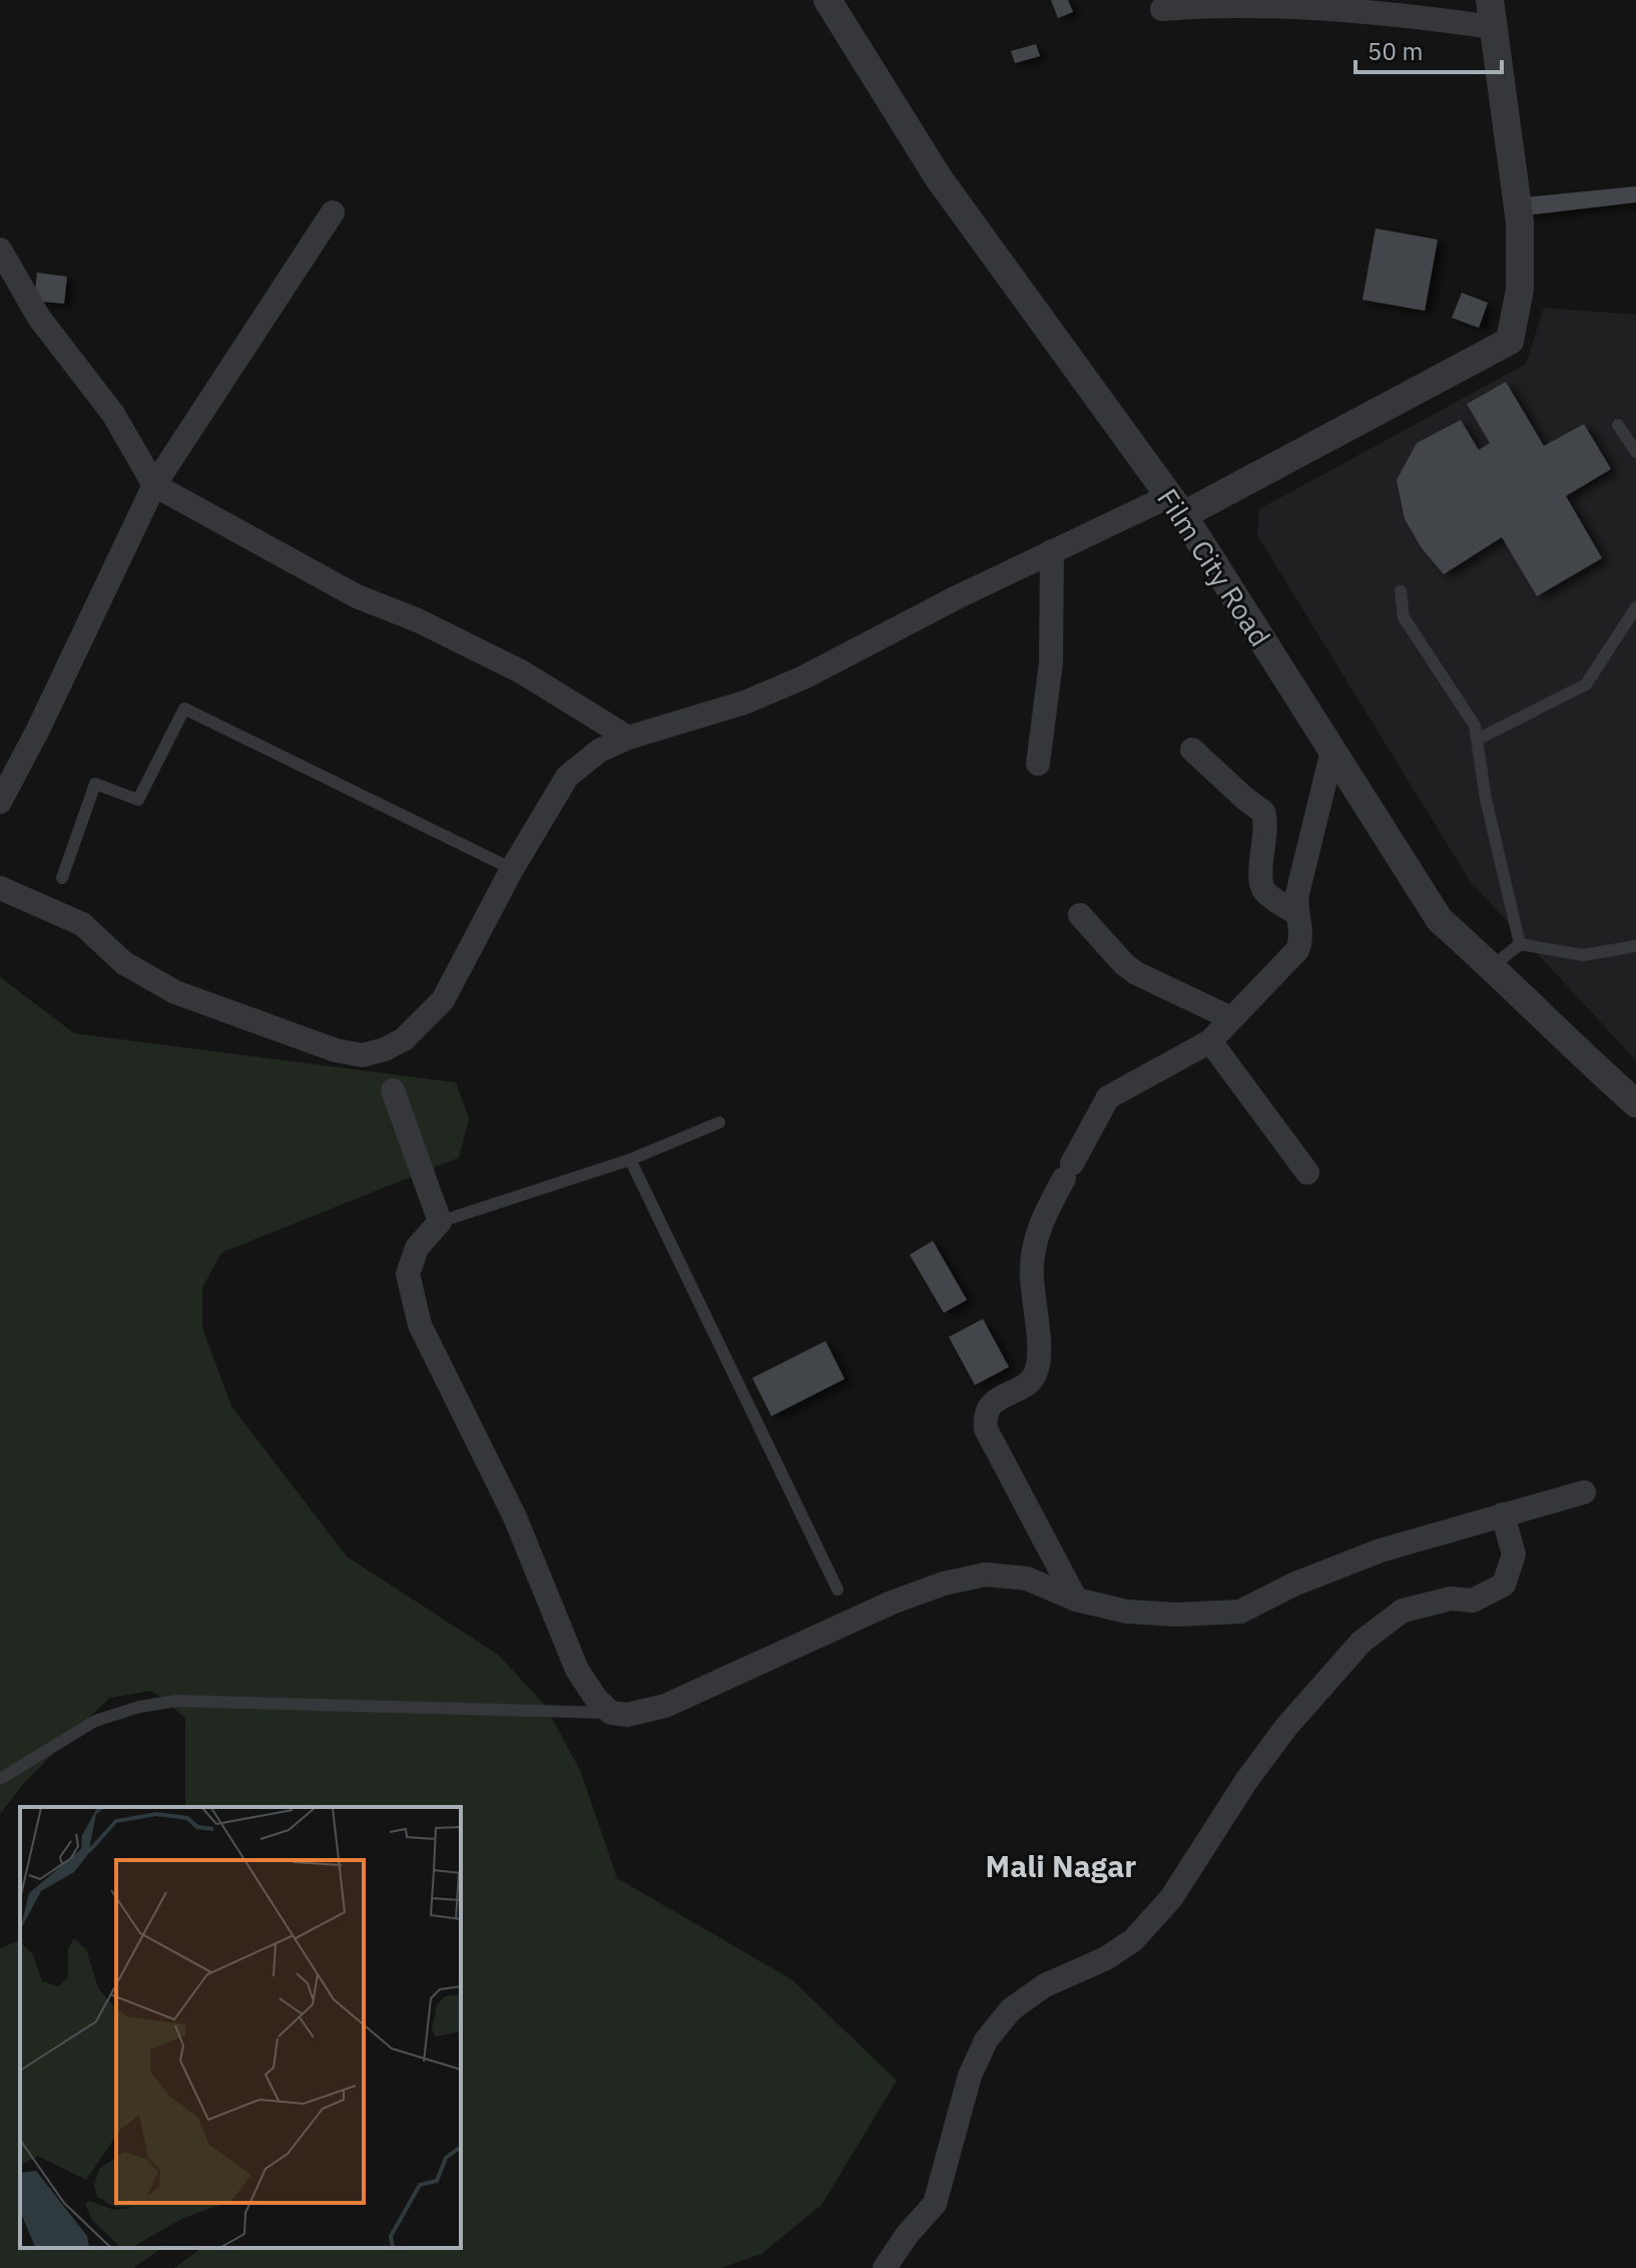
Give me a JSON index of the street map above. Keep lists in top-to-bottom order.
{
  "streets": {
    "street": ["Film City Road"]
  },
  "districts": ["Mali Nagar"],
  "scale_bar": "50 m"
}
